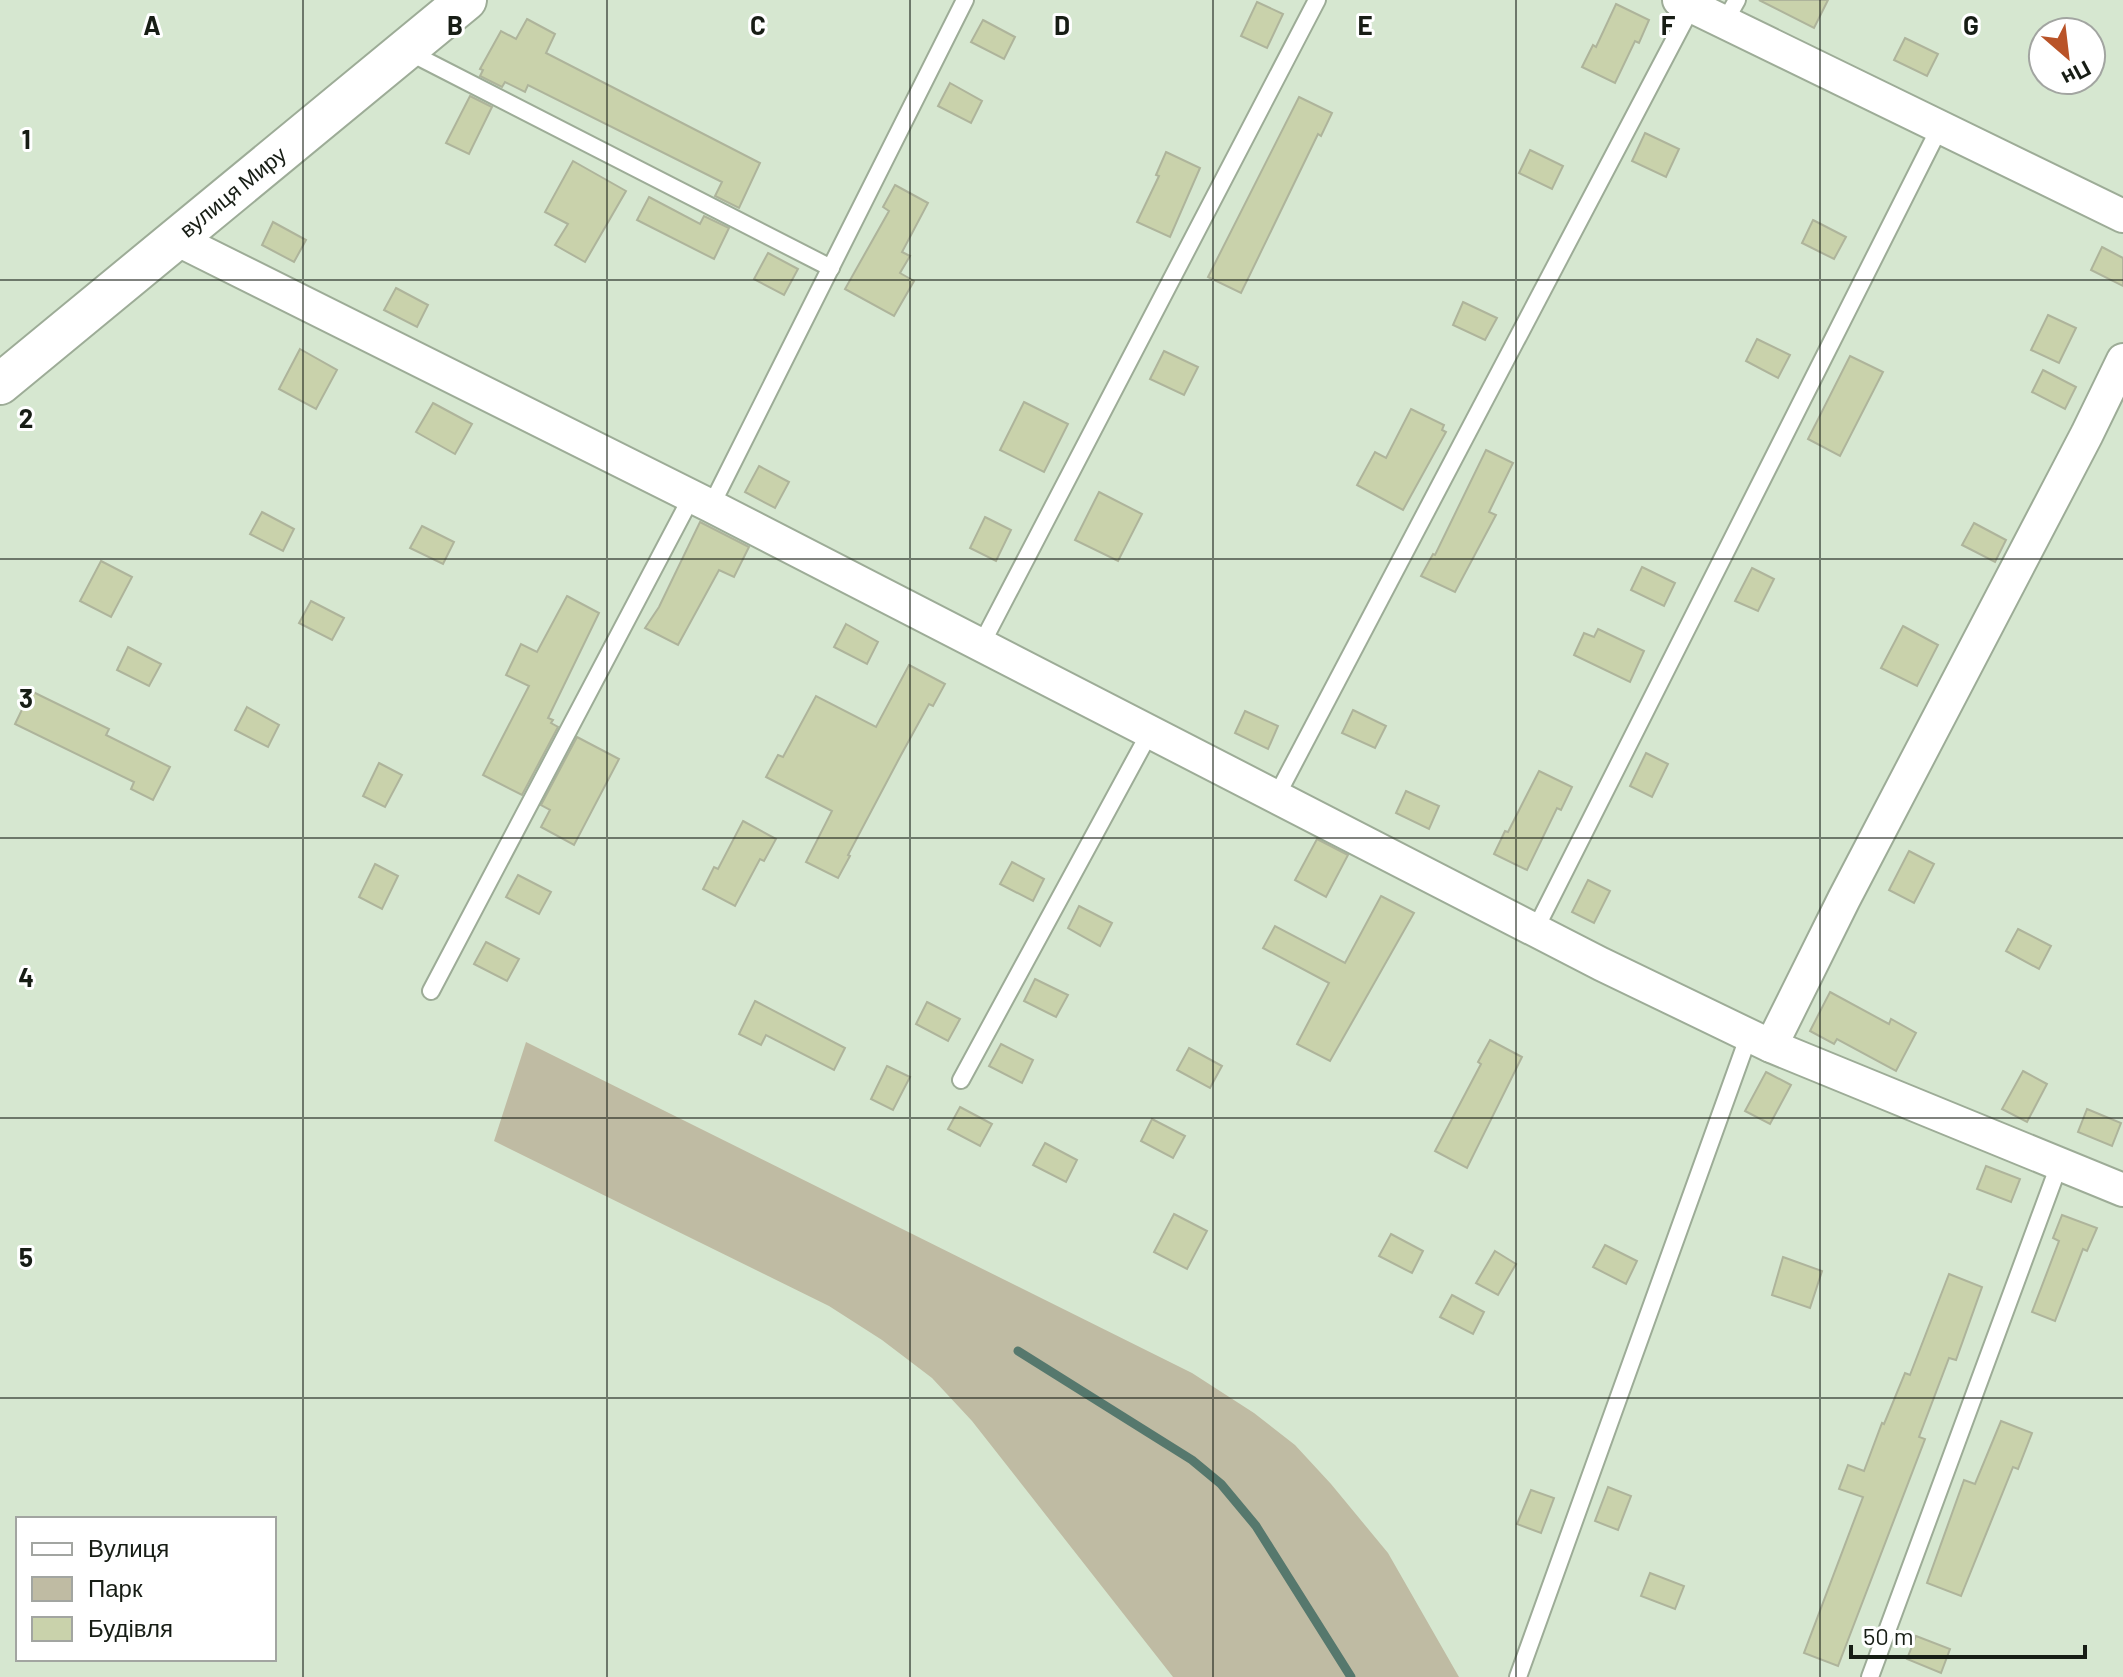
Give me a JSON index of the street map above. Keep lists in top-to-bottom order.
{
  "streets": {
    "street": ["вулиця Миру"]
  },
  "legend": ["Вулиця", "Парк", "Будівля"],
  "scale_bar": "50 m",
  "north": "bottom right",
  "grid": {
    "columns": [
      "A",
      "B",
      "C",
      "D",
      "E",
      "F",
      "G"
    ],
    "rows": [
      "1",
      "2",
      "3",
      "4",
      "5"
    ]
  }
}
